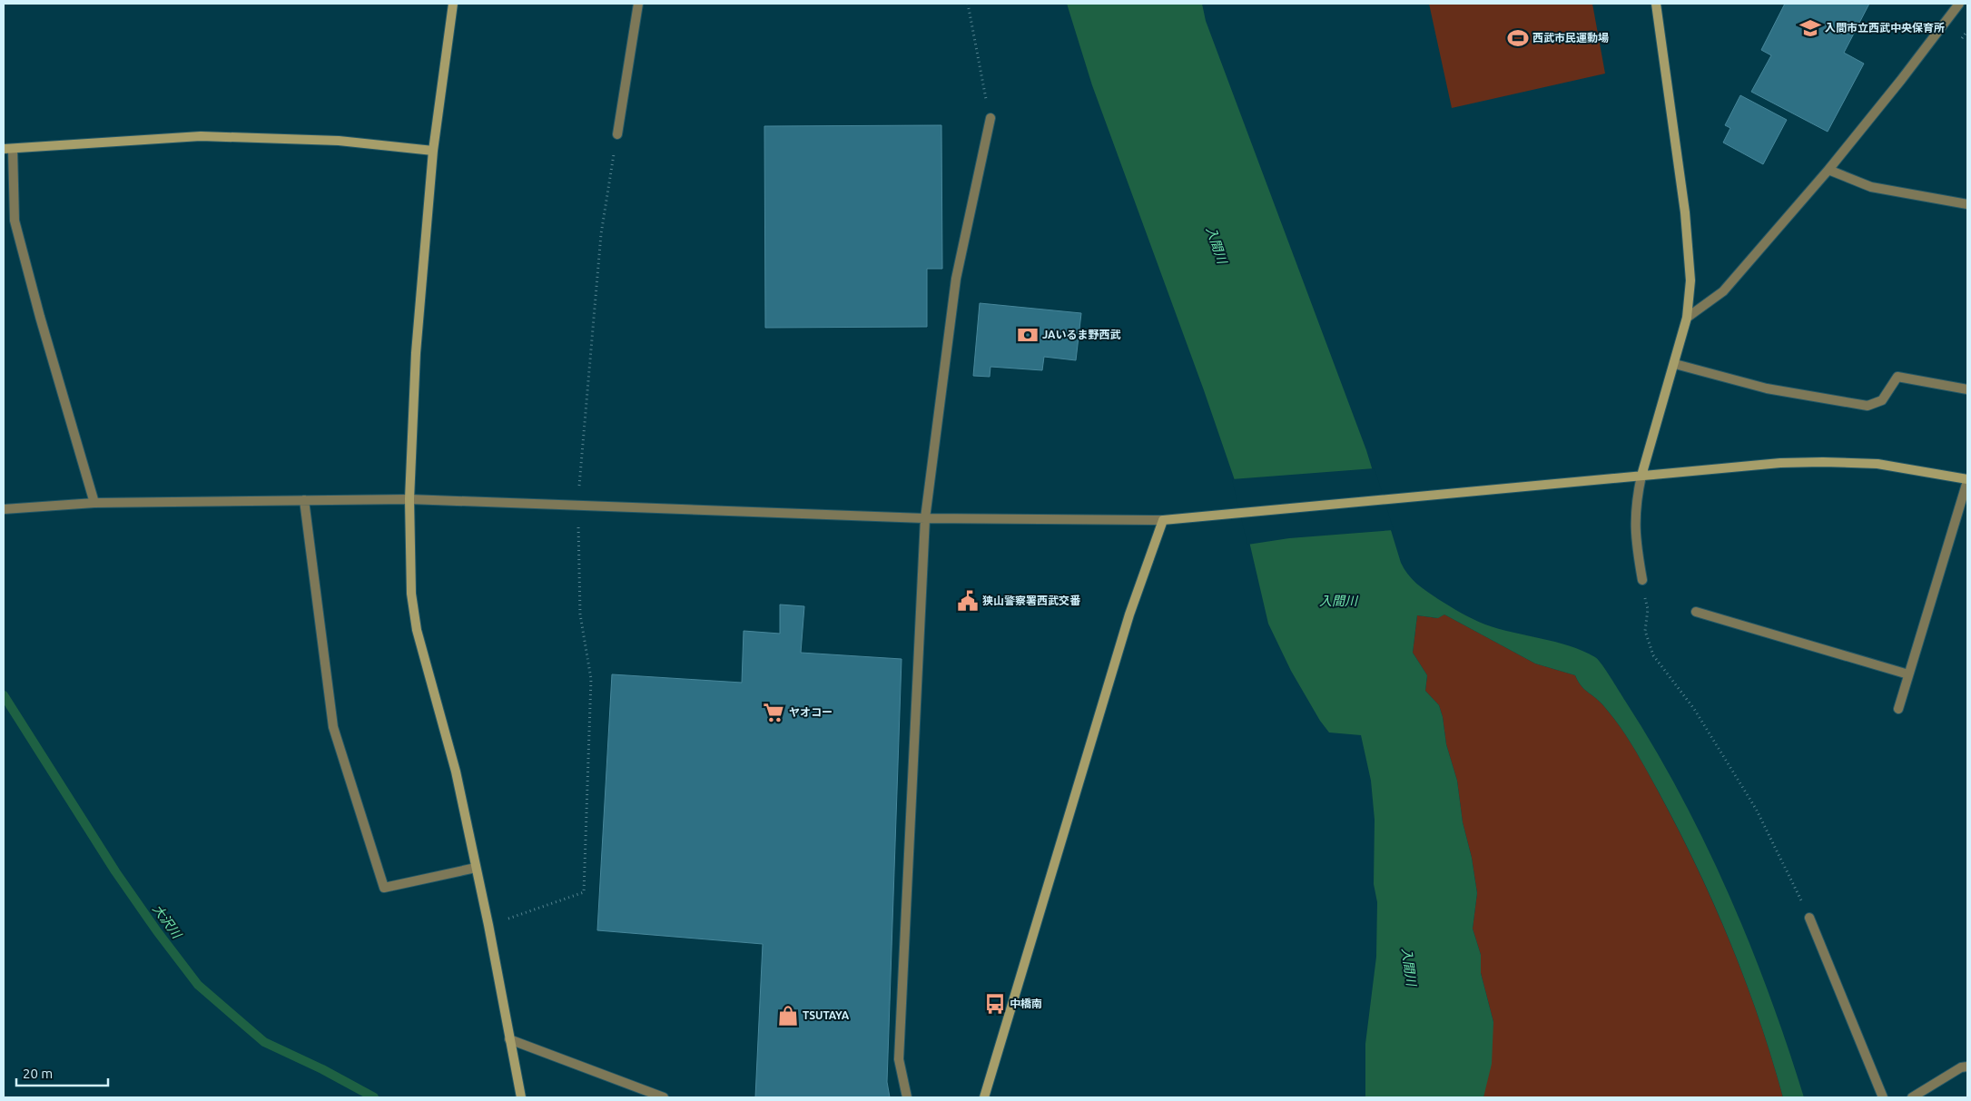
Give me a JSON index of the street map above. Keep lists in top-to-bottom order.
{
  "water": ["入間川", "大沢川"],
  "places": {
    "school or university": ["入間市立西武中央保育所"],
    "sports": ["西武市民運動場"],
    "bank": ["JAいるま野西武"],
    "public building": ["狭山警察署西武交番"],
    "supermarket": ["ヤオコー"],
    "bus stop": ["中橋南"],
    "shop": ["TSUTAYA"]
  },
  "scale_bar": "20 m"
}
